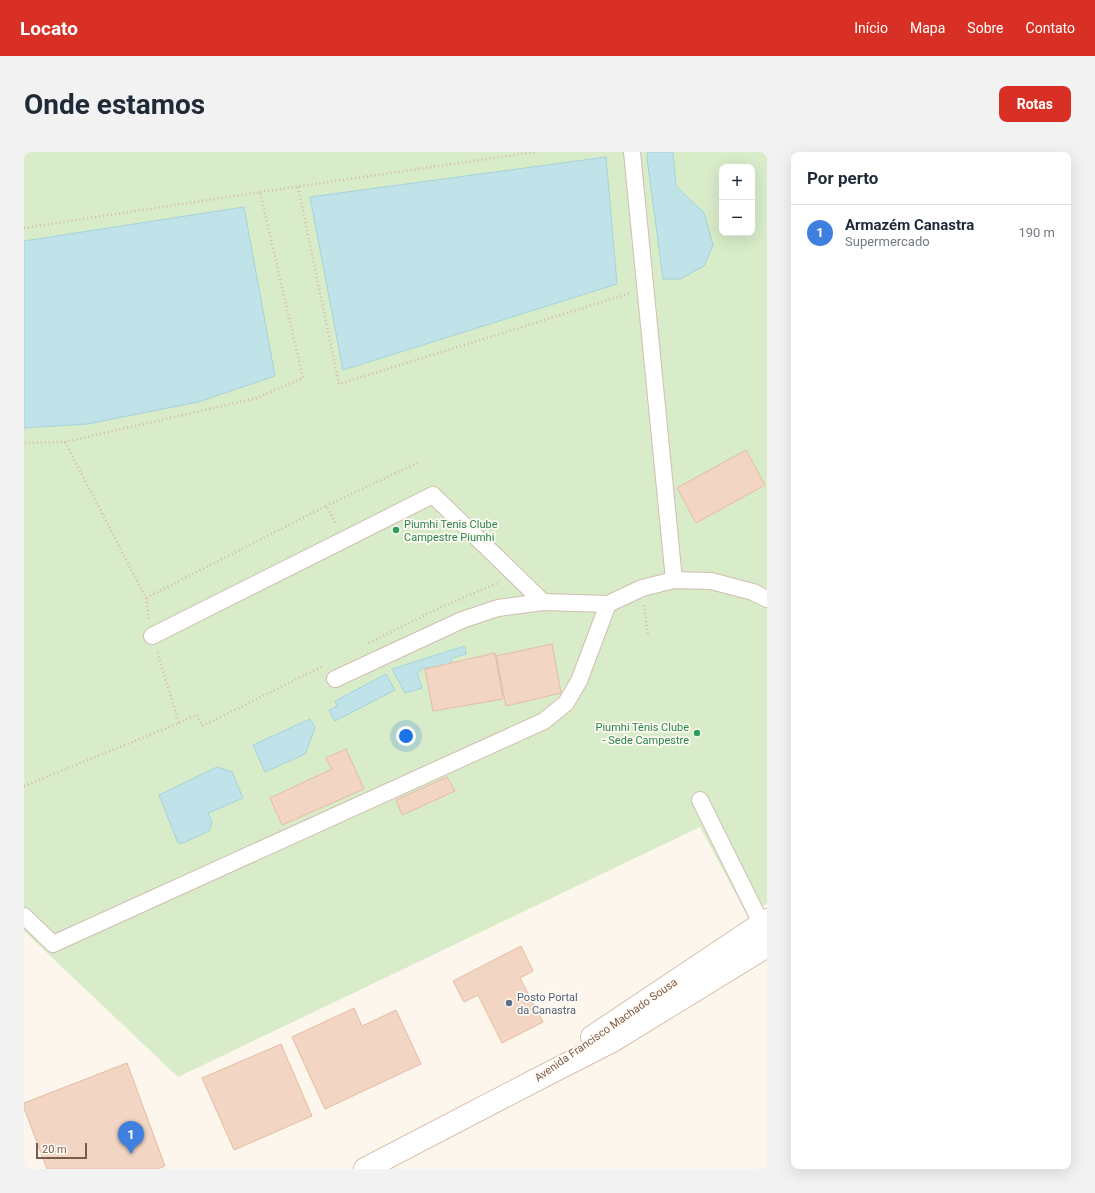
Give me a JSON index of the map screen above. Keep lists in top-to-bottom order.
{
  "streets": {
    "main road": ["Avenida Francisco Machado Sousa"]
  },
  "places": ["Piumhi Tenis Clube Campestre Piumhi", "Piumhi Tênis Clube - Sede Campestre", "Posto Portal da Canastra"],
  "scale_bar": "20 m",
  "page": {
    "header": "Locato",
    "nav": [
      "Início",
      "Mapa",
      "Sobre",
      "Contato"
    ],
    "buttons": "Rotas",
    "title": "Onde estamos",
    "heading": "Por perto",
    "map_buttons": ["+", "−"],
    "list": [
      {
        "mark": "1",
        "name": "Armazém Canastra",
        "note": "Supermercado",
        "value": "190 m"
      }
    ],
    "pins": "1",
    "scale": "20 m"
  }
}
